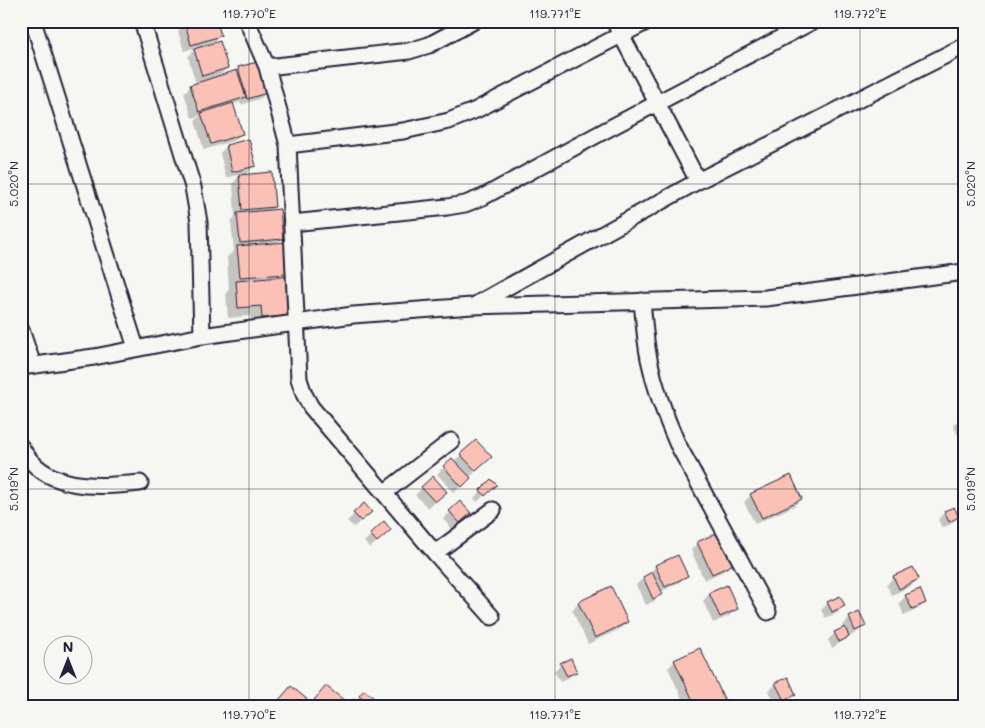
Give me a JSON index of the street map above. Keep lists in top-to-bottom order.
{
  "north": "top",
  "coordinates": [
    "119.770°E",
    "119.771°E",
    "119.772°E",
    "5.020°N",
    "5.019°N"
  ]
}
